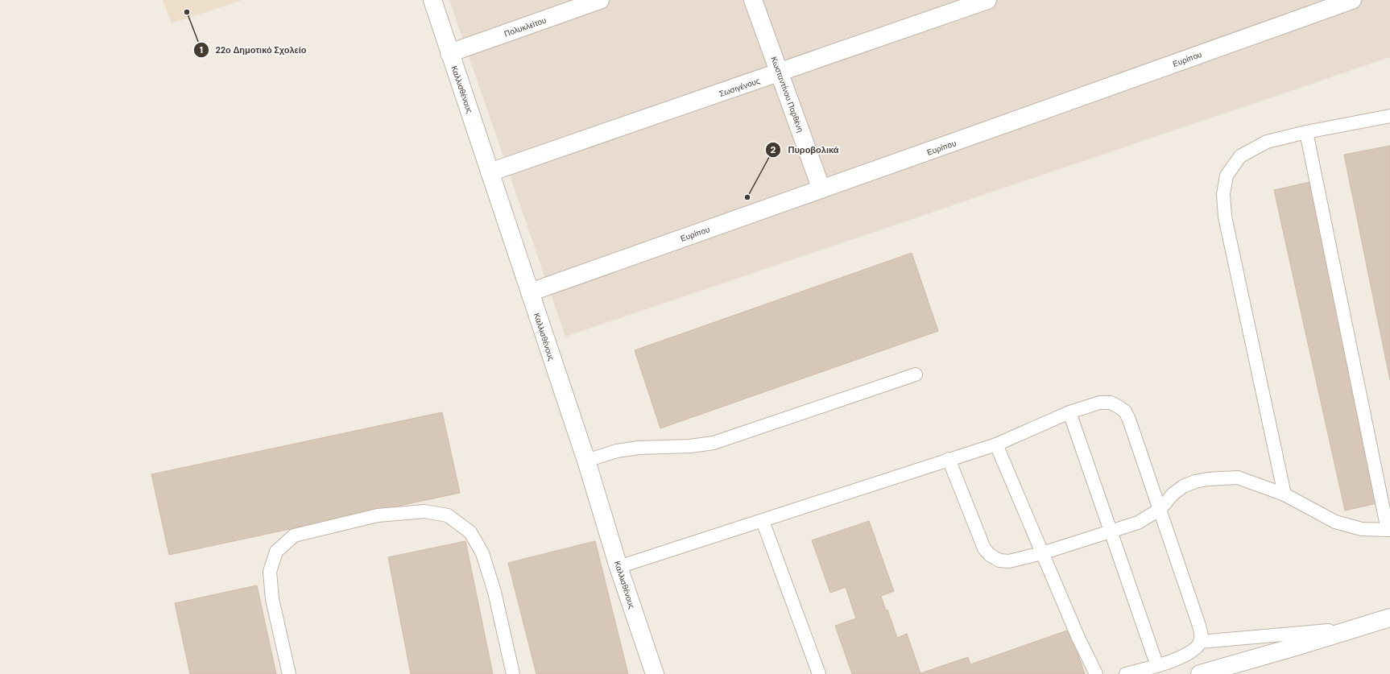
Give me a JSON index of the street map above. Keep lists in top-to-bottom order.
{
  "streets": {
    "street": [
      "Πολυκλείτου",
      "Ευρίπου",
      "Σωσιγένους",
      "Καλλισθένους",
      "Κωσταντίνου Παρθένη"
    ]
  },
  "crossings": [
    ["Πολυκλείτου", "Καλλισθένους"],
    ["Ευρίπου", "Καλλισθένους"],
    ["Ευρίπου", "Κωσταντίνου Παρθένη"],
    ["Σωσιγένους", "Καλλισθένους"],
    ["Σωσιγένους", "Κωσταντίνου Παρθένη"]
  ],
  "places": ["22ο Δημοτικό Σχολείο", "Πυροβολικά"]
}
